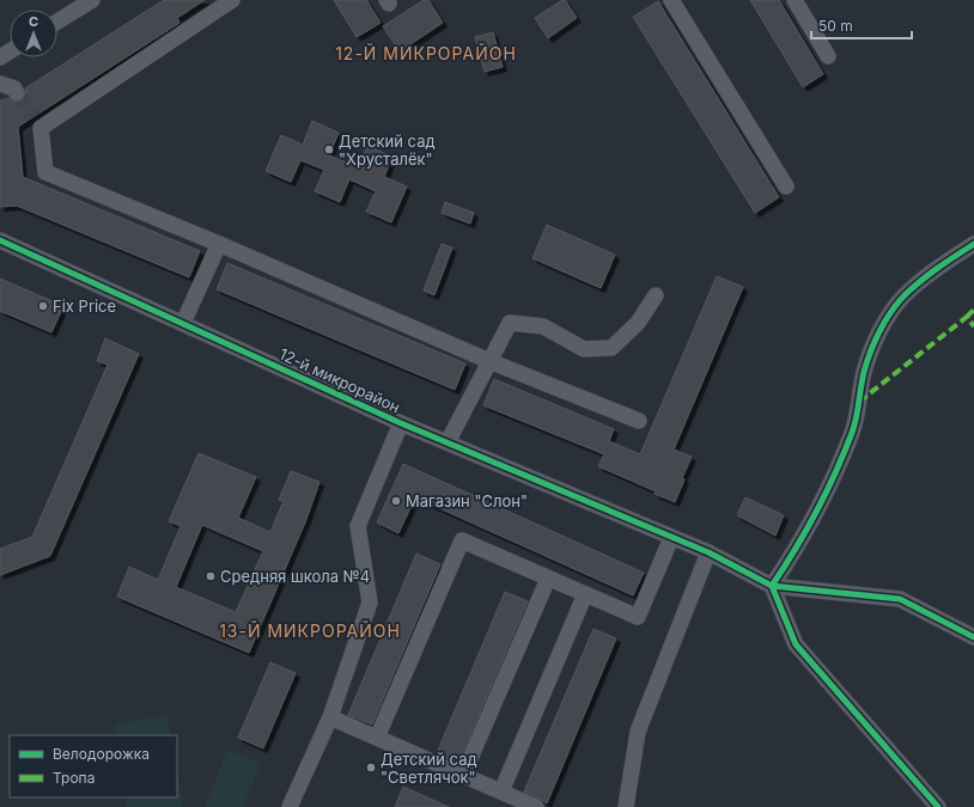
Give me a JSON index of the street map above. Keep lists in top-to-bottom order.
{
  "streets": {
    "street": ["12-й микрорайон"]
  },
  "districts": ["12-Й МИКРОРАЙОН", "13-Й МИКРОРАЙОН"],
  "places": [
    "Детский сад \"Хрусталёк\"",
    "Fix Price",
    "Магазин \"Слон\"",
    "Средняя школа №4",
    "Детский сад \"Светлячок\""
  ],
  "legend": ["Велодорожка", "Тропа"],
  "scale_bar": "50 m",
  "north": "top"
}
